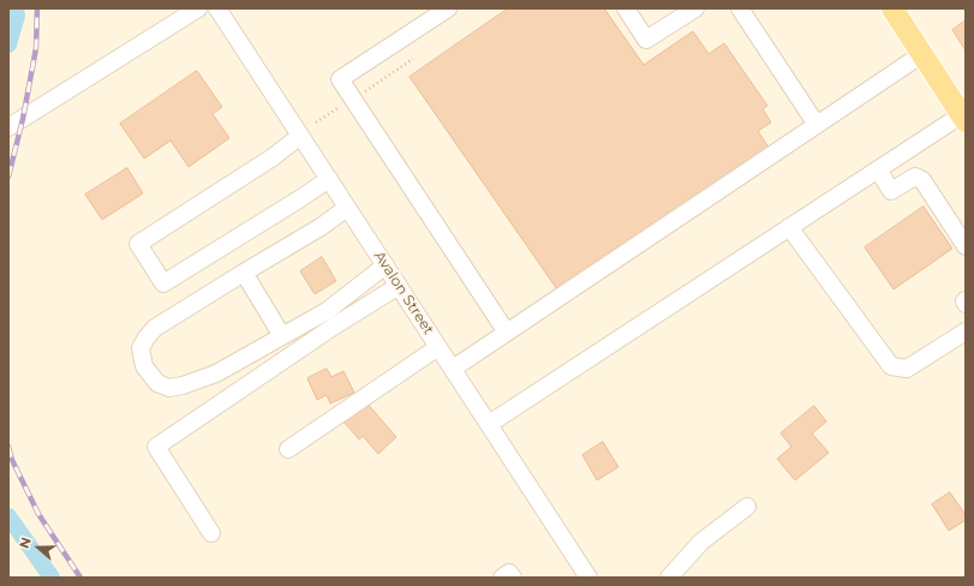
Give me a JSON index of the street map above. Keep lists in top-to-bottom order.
{
  "streets": {
    "street": ["Avalon Street"]
  },
  "north": "left"
}
